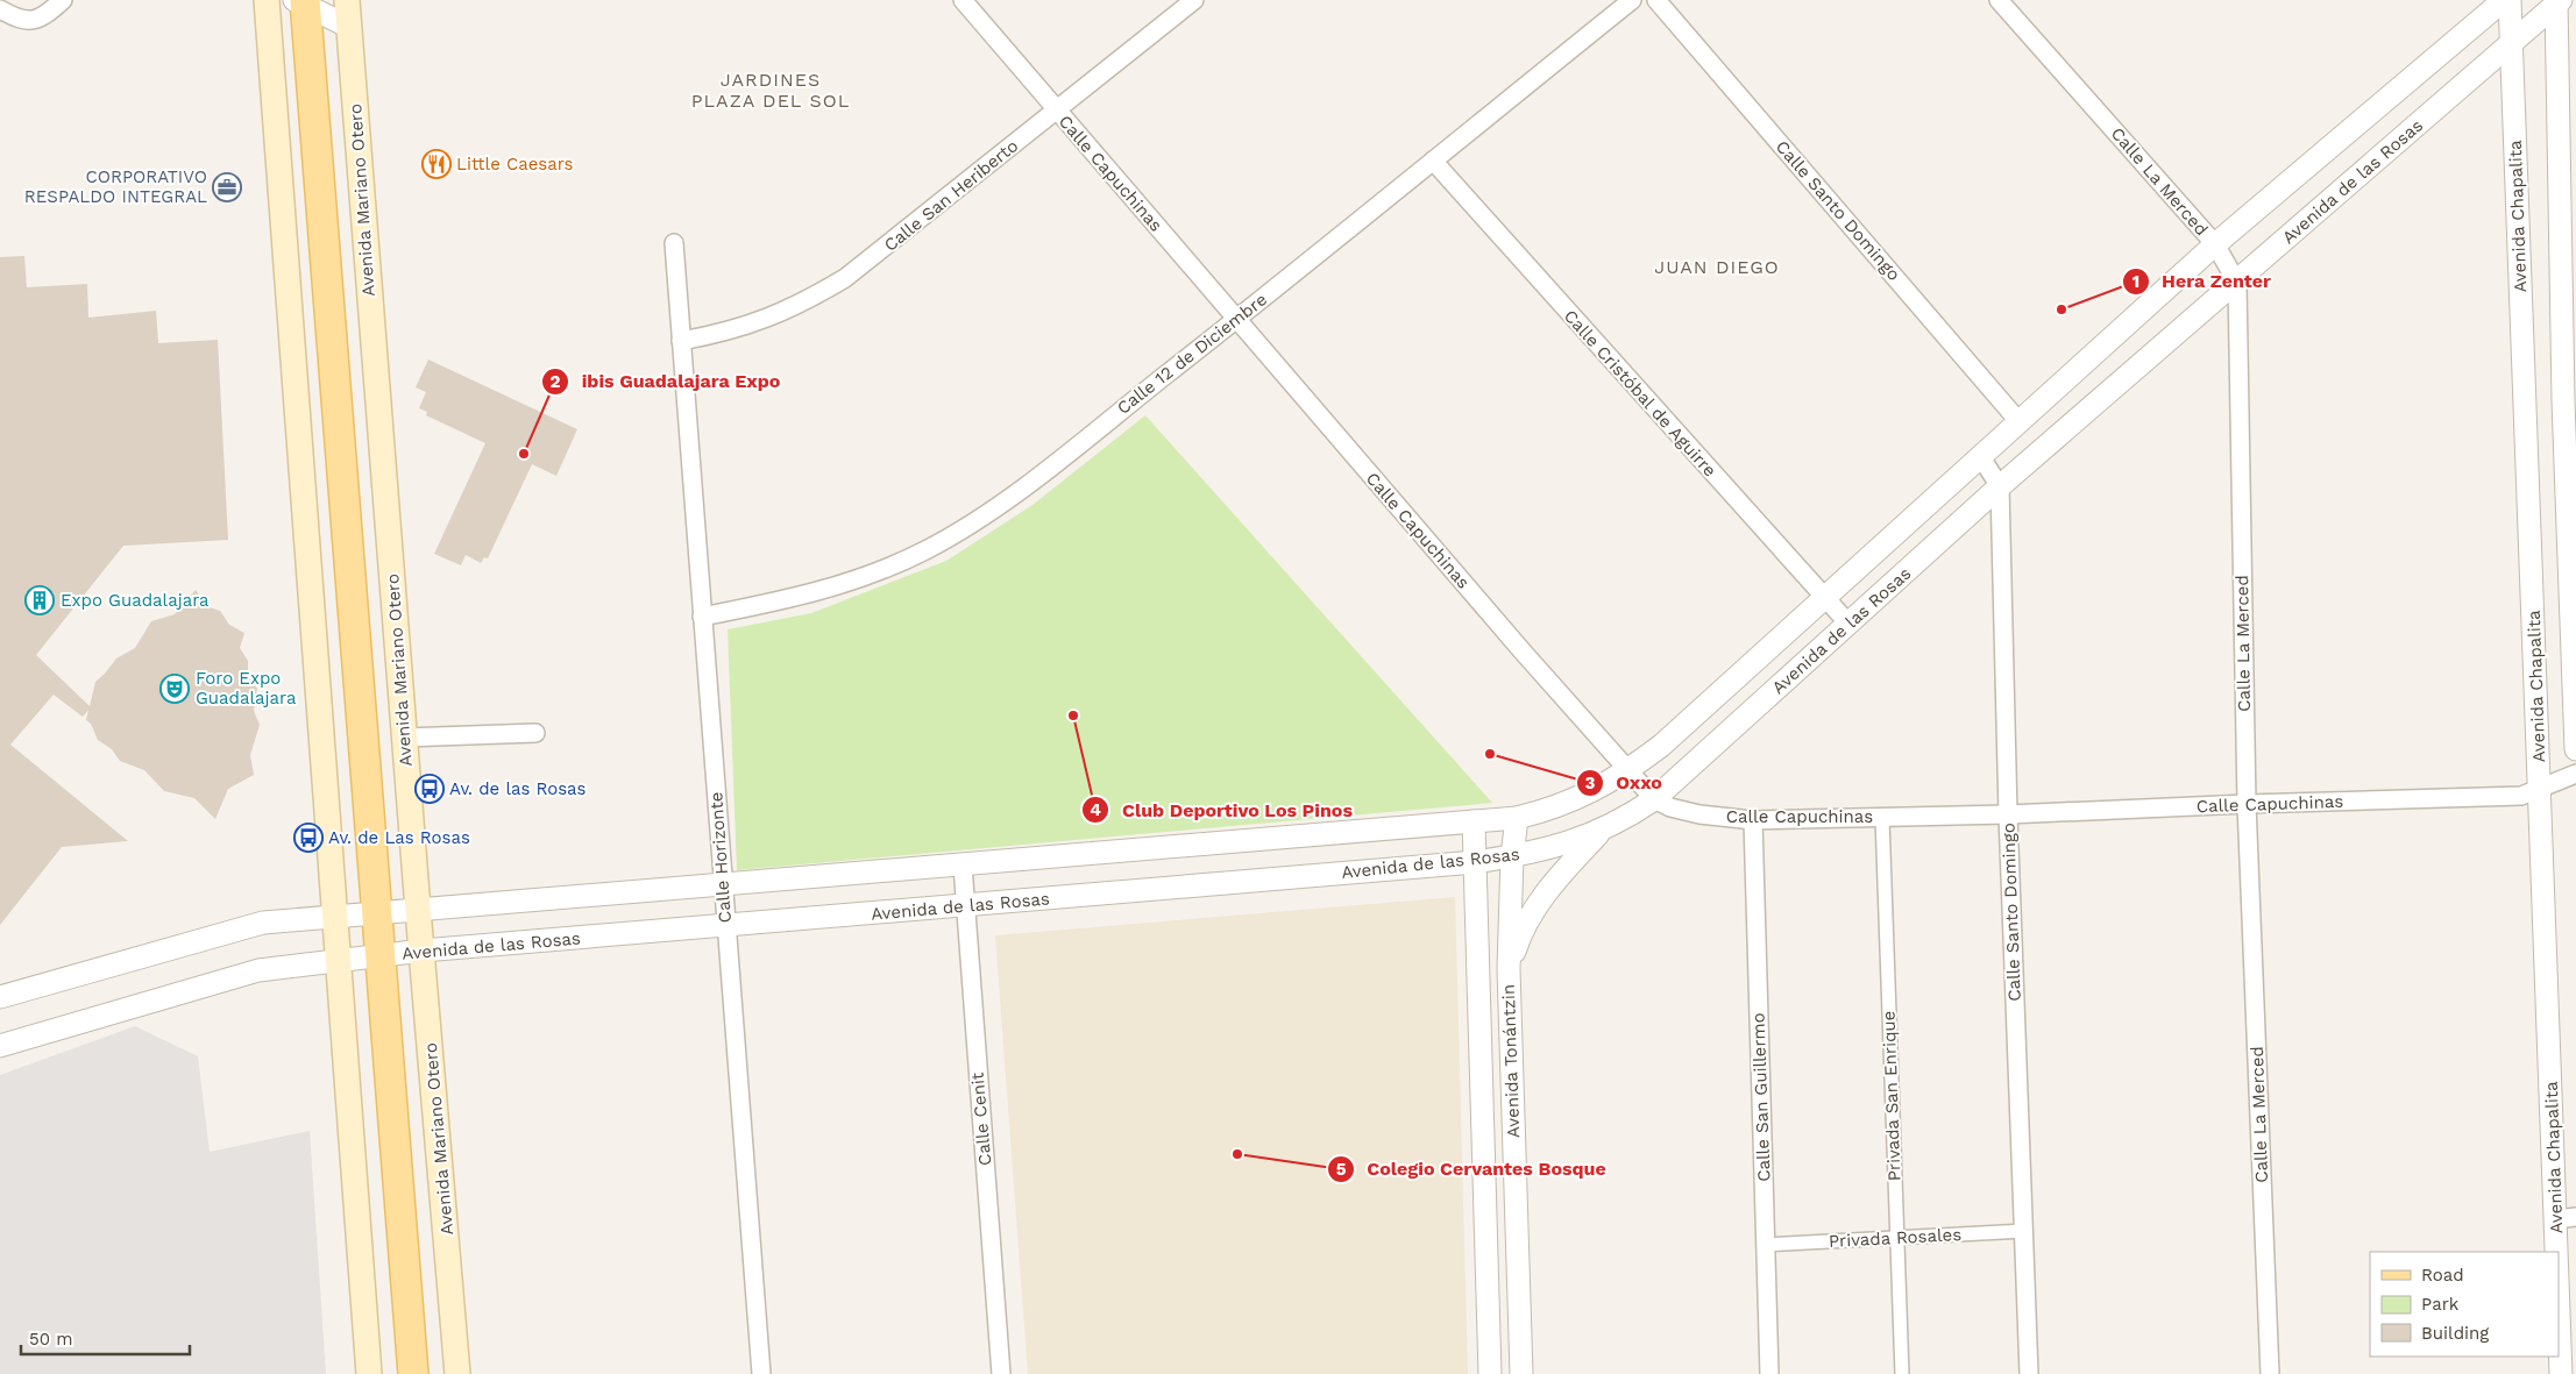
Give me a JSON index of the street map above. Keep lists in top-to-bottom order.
{
  "streets": {
    "main road": ["Avenida Mariano Otero"],
    "street": [
      "Calle Capuchinas",
      "Calle La Merced",
      "Avenida de las Rosas",
      "Calle San Heriberto",
      "Calle Santo Domingo",
      "Avenida Chapalita",
      "Calle 12 de Diciembre",
      "Calle Cristóbal de Aguirre",
      "Calle Horizonte",
      "Avenida Tonántzin",
      "Privada San Enrique",
      "Calle San Guillermo",
      "Calle Cenit",
      "Privada Rosales"
    ]
  },
  "crossings": [
    ["Calle Capuchinas", "Calle La Merced"],
    ["Calle Capuchinas", "Avenida de las Rosas"],
    ["Calle Capuchinas", "Calle San Heriberto"],
    ["Calle Capuchinas", "Calle Santo Domingo"],
    ["Calle Capuchinas", "Avenida Chapalita"],
    ["Calle Capuchinas", "Calle 12 de Diciembre"],
    ["Calle Capuchinas", "Privada San Enrique"],
    ["Calle Capuchinas", "Calle San Guillermo"],
    ["Calle La Merced", "Avenida de las Rosas"],
    ["Avenida de las Rosas", "Avenida Mariano Otero"],
    ["Avenida de las Rosas", "Calle Santo Domingo"],
    ["Avenida de las Rosas", "Avenida Chapalita"],
    ["Avenida de las Rosas", "Calle Cristóbal de Aguirre"],
    ["Avenida de las Rosas", "Calle Horizonte"],
    ["Avenida de las Rosas", "Avenida Tonántzin"],
    ["Avenida de las Rosas", "Calle Cenit"],
    ["Calle San Heriberto", "Calle Horizonte"],
    ["Calle Santo Domingo", "Privada Rosales"],
    ["Calle 12 de Diciembre", "Calle Cristóbal de Aguirre"],
    ["Calle 12 de Diciembre", "Calle Horizonte"],
    ["Privada San Enrique", "Privada Rosales"],
    ["Calle San Guillermo", "Privada Rosales"]
  ],
  "districts": ["JARDINES PLAZA DEL SOL", "JUAN DIEGO"],
  "places": {
    "restaurant": ["Little Caesars"],
    "office": ["CORPORATIVO RESPALDO INTEGRAL"],
    "other": [
      "Hera Zenter",
      "ibis Guadalajara Expo",
      "Club Deportivo Los Pinos",
      "Oxxo",
      "Colegio Cervantes Bosque"
    ],
    "building": ["Expo Guadalajara"],
    "theatre": ["Foro Expo Guadalajara"],
    "bus stop": ["Av. de las Rosas", "Av. de Las Rosas"]
  },
  "legend": ["Road", "Park", "Building"],
  "scale_bar": "50 m"
}
